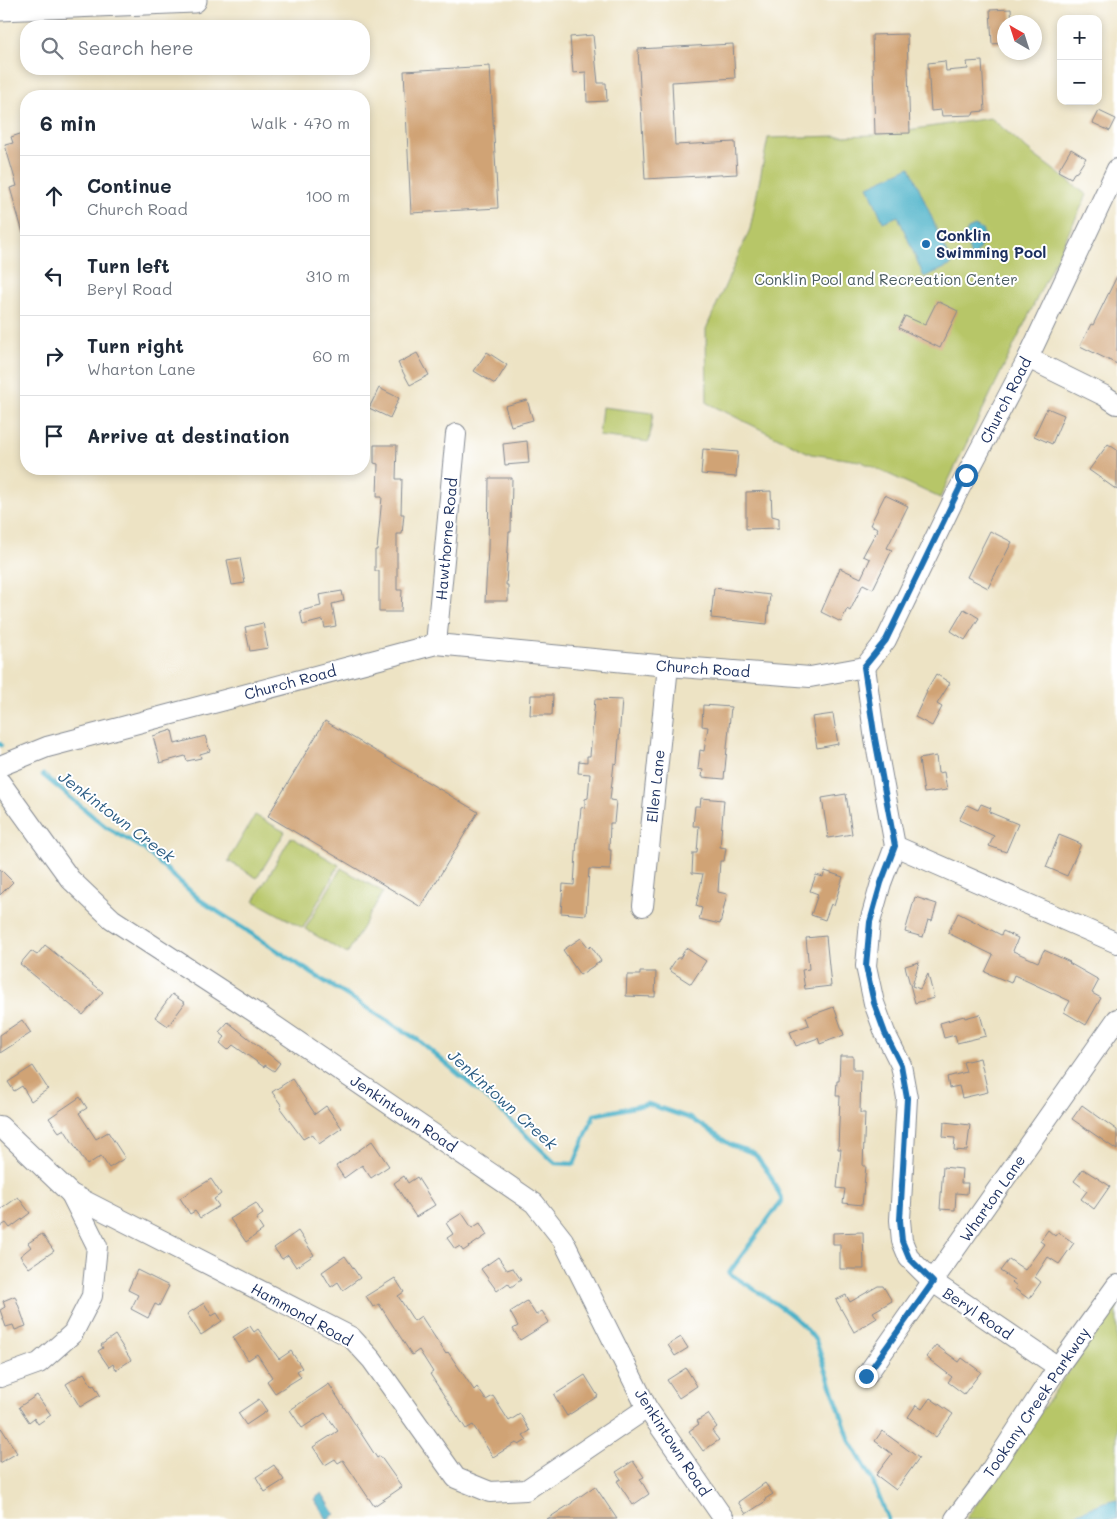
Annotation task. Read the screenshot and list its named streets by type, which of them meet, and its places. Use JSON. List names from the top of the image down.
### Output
{
  "streets": {
    "street": [
      "Church Road",
      "Hawthorne Road",
      "Ellen Lane",
      "Jenkintown Road",
      "Wharton Lane",
      "Beryl Road",
      "Hammond Road",
      "Tookany Creek Parkway"
    ]
  },
  "crossings": [
    ["Church Road", "Hawthorne Road"],
    ["Church Road", "Ellen Lane"],
    ["Jenkintown Road", "Hammond Road"],
    ["Wharton Lane", "Beryl Road"],
    ["Beryl Road", "Tookany Creek Parkway"]
  ],
  "water": ["Jenkintown Creek"],
  "parks": ["Conklin Pool and Recreation Center"],
  "places": ["Conklin Swimming Pool"],
  "north": "top left",
  "page": {
    "map_buttons": ["+", "−"],
    "search": "Search here",
    "heading": ["6 min", "Walk · 470 m"],
    "list": [
      ["Continue", "Church Road", "100 m"],
      ["Turn left", "Beryl Road", "310 m"],
      ["Turn right", "Wharton Lane", "60 m"],
      "Arrive at destination"
    ]
  }
}
